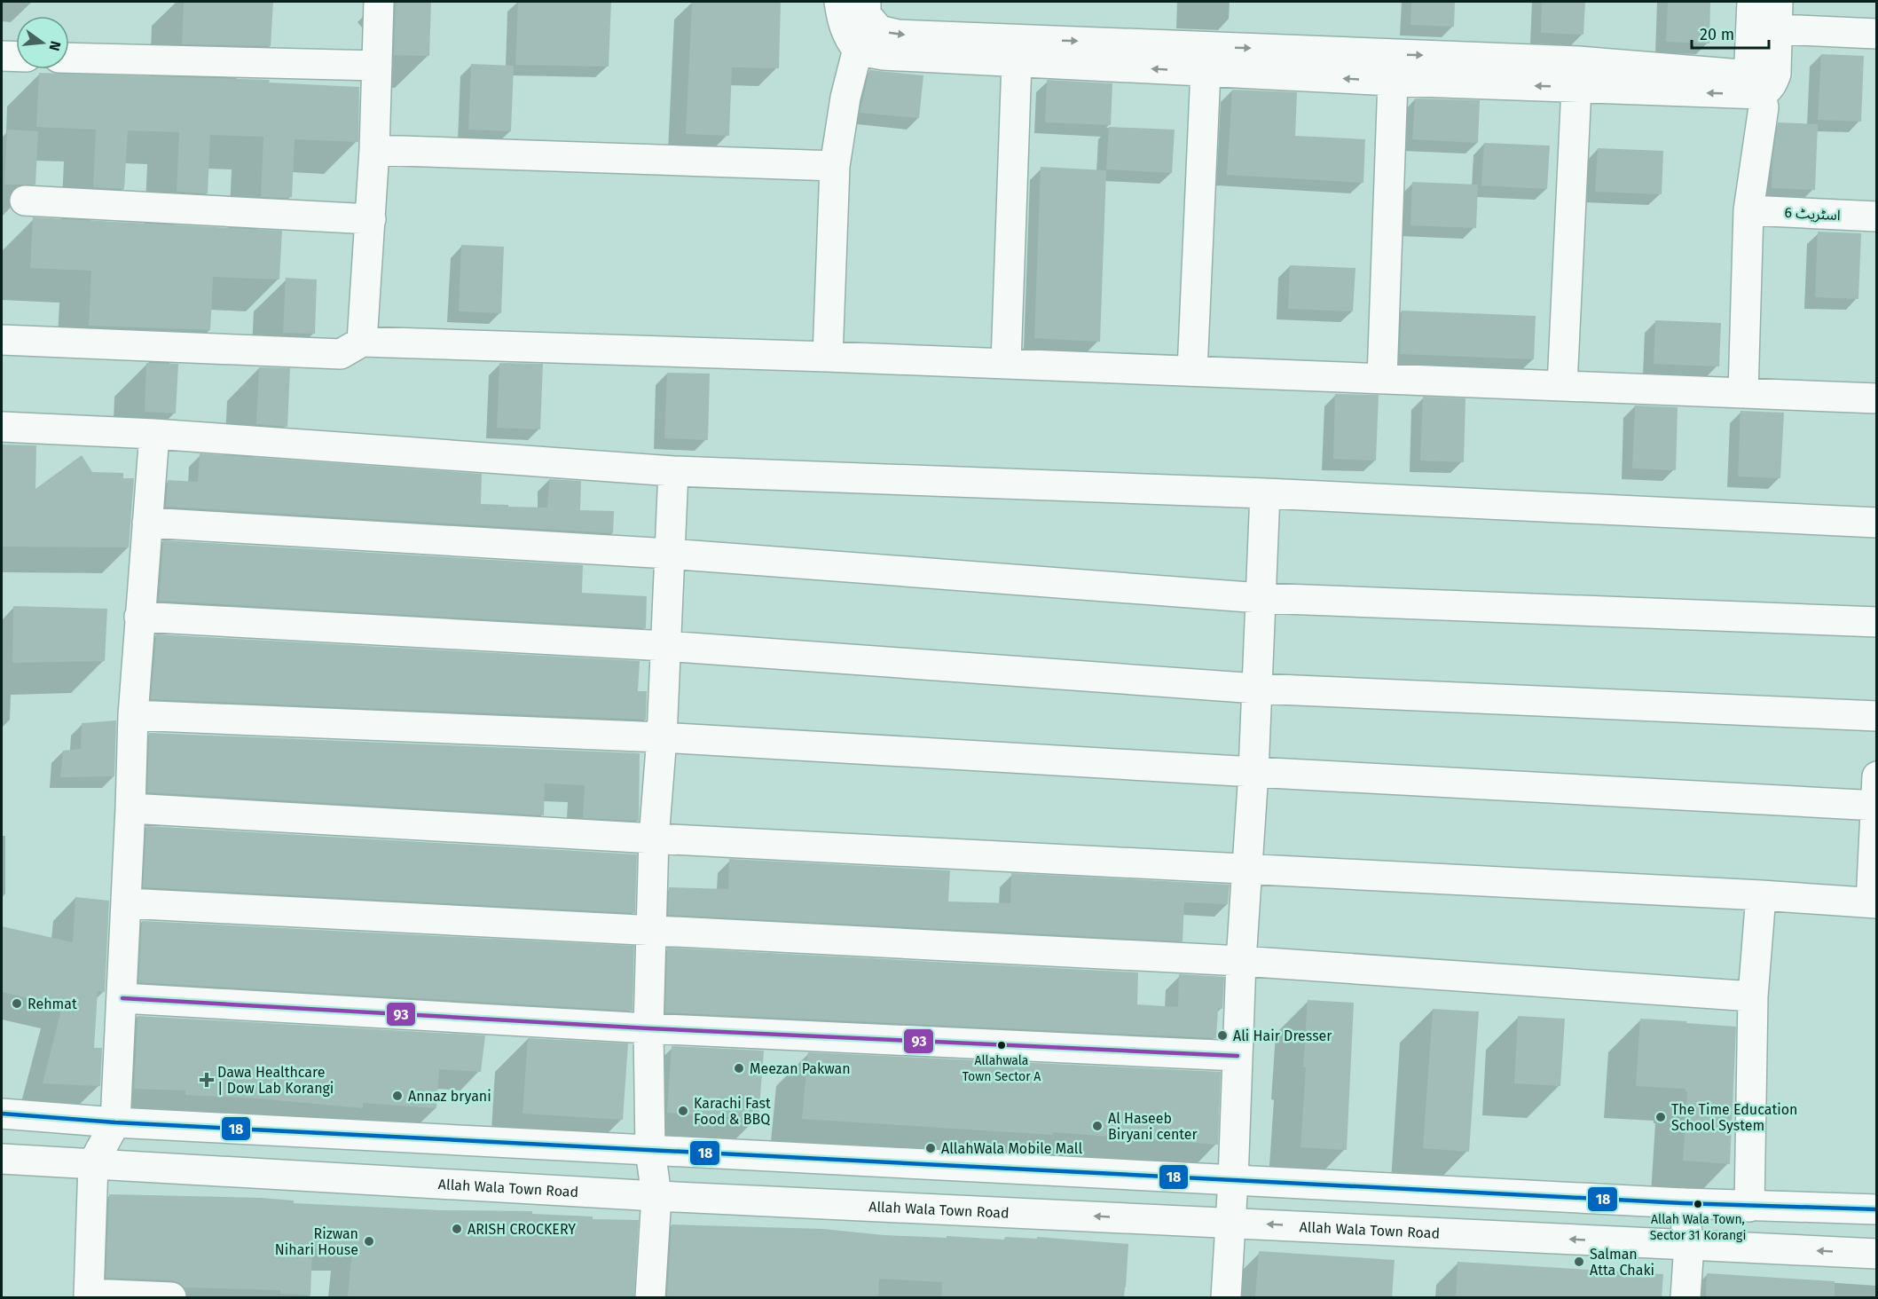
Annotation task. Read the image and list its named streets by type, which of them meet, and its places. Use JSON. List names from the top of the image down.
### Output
{
  "streets": {
    "street": ["اسٹریٹ 6", "Allah Wala Town Road"]
  },
  "places": {
    "other": [
      "Rehmat",
      "Ali Hair Dresser",
      "Allahwala Town Sector A",
      "Meezan Pakwan",
      "Annaz bryani",
      "Karachi Fast Food & BBQ",
      "The Time Education School System",
      "Al Haseeb Biryani center",
      "AllahWala Mobile Mall",
      "Allah Wala Town, Sector 31 Korangi",
      "ARISH CROCKERY",
      "Rizwan Nihari House",
      "Salman Atta Chaki"
    ],
    "health": ["Dawa Healthcare | Dow Lab Korangi"]
  },
  "lines": ["transit line 93", "transit line 18"],
  "scale_bar": "20 m",
  "north": "right"
}
